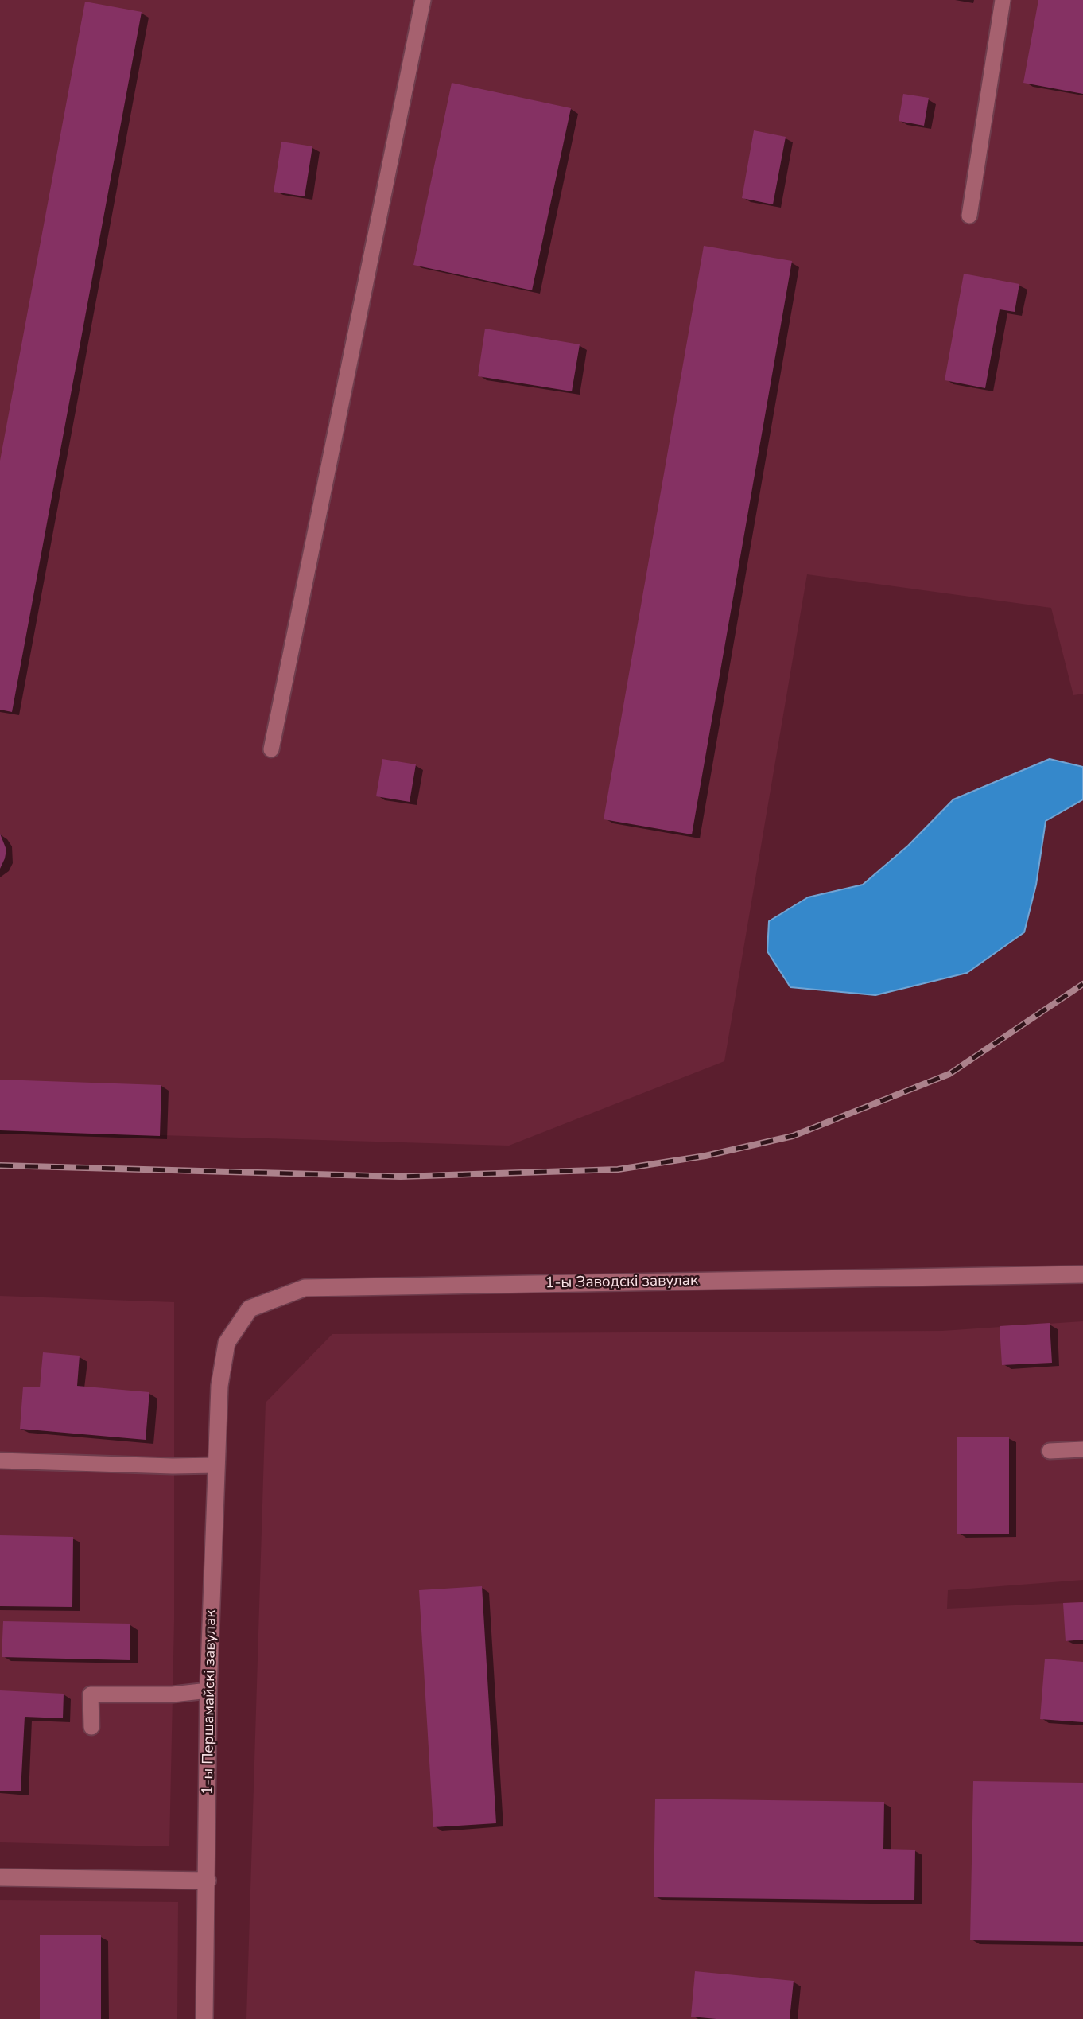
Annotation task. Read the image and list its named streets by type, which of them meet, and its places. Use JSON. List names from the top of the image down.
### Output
{
  "streets": {
    "street": ["1-ы Заводскі завулак", "1-ы Першамайскі завулак"]
  },
  "crossings": [
    ["1-ы Заводскі завулак", "1-ы Першамайскі завулак"]
  ]
}
